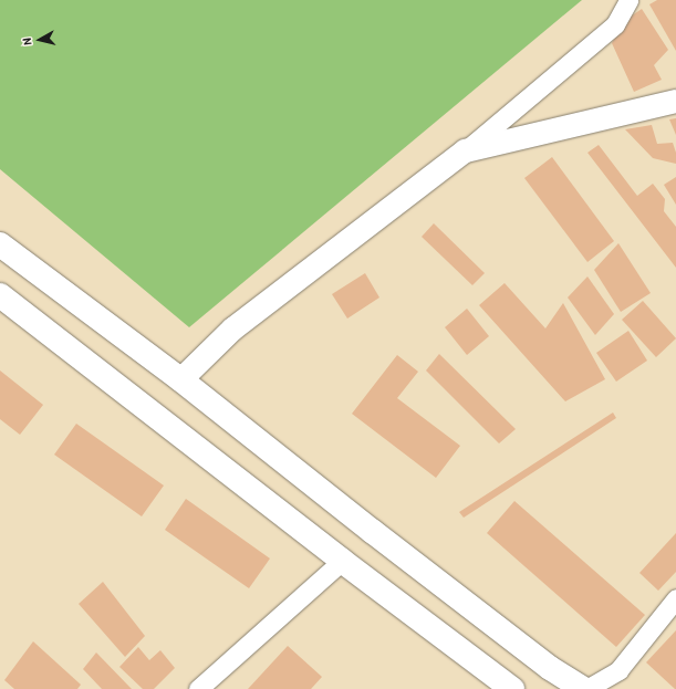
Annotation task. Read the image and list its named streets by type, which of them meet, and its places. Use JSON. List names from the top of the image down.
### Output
{
  "north": "left"
}
